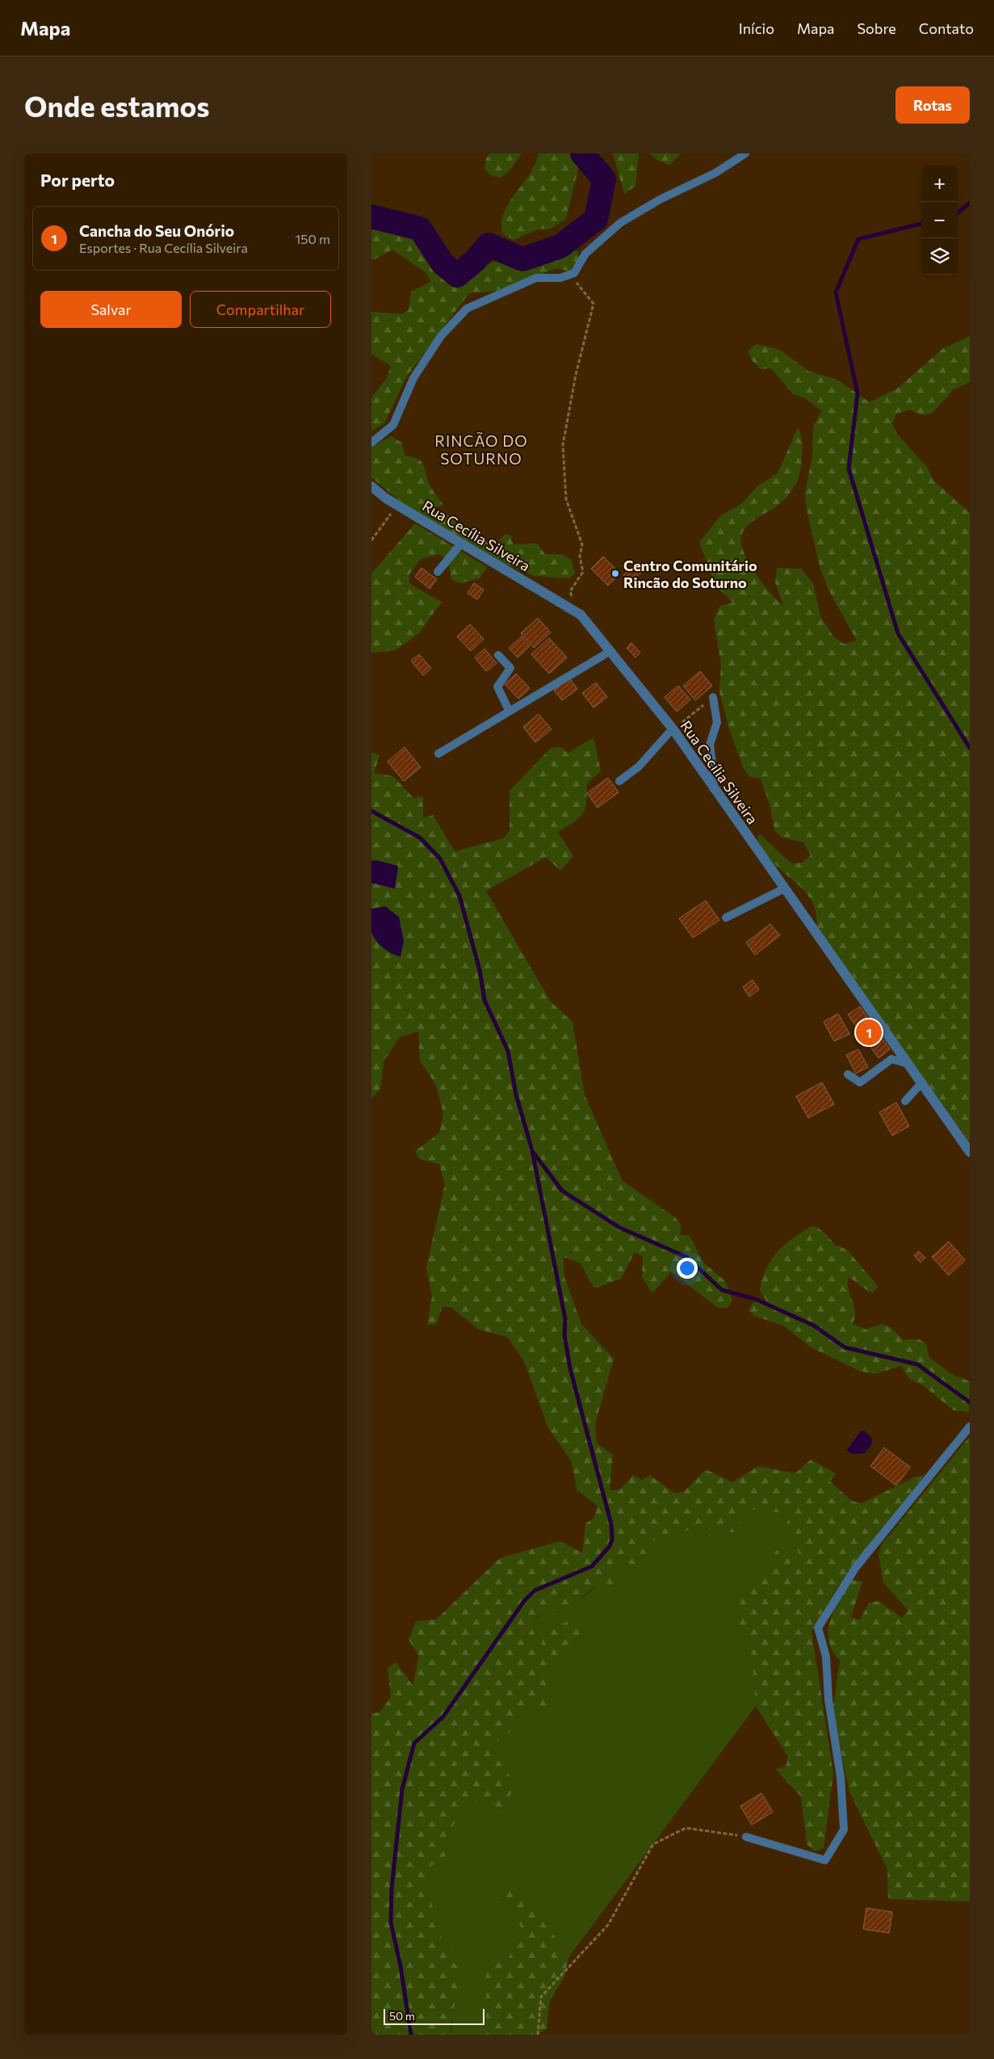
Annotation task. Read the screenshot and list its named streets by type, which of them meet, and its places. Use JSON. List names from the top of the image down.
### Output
{
  "streets": {
    "street": ["Rua Cecília Silveira"]
  },
  "districts": ["RINCÃO DO SOTURNO"],
  "places": ["Centro Comunitário Rincão do Soturno"],
  "scale_bar": "50 m",
  "page": {
    "header": "Mapa",
    "nav": [
      "Início",
      "Mapa",
      "Sobre",
      "Contato"
    ],
    "buttons": [
      "Rotas",
      ["Salvar", "Compartilhar"]
    ],
    "title": "Onde estamos",
    "heading": "Por perto",
    "map_buttons": ["+", "−"],
    "list": [
      {
        "mark": "1",
        "name": "Cancha do Seu Onório",
        "note": "Esportes · Rua Cecília Silveira",
        "value": "150 m"
      }
    ],
    "pins": "1",
    "scale": "50 m"
  }
}
